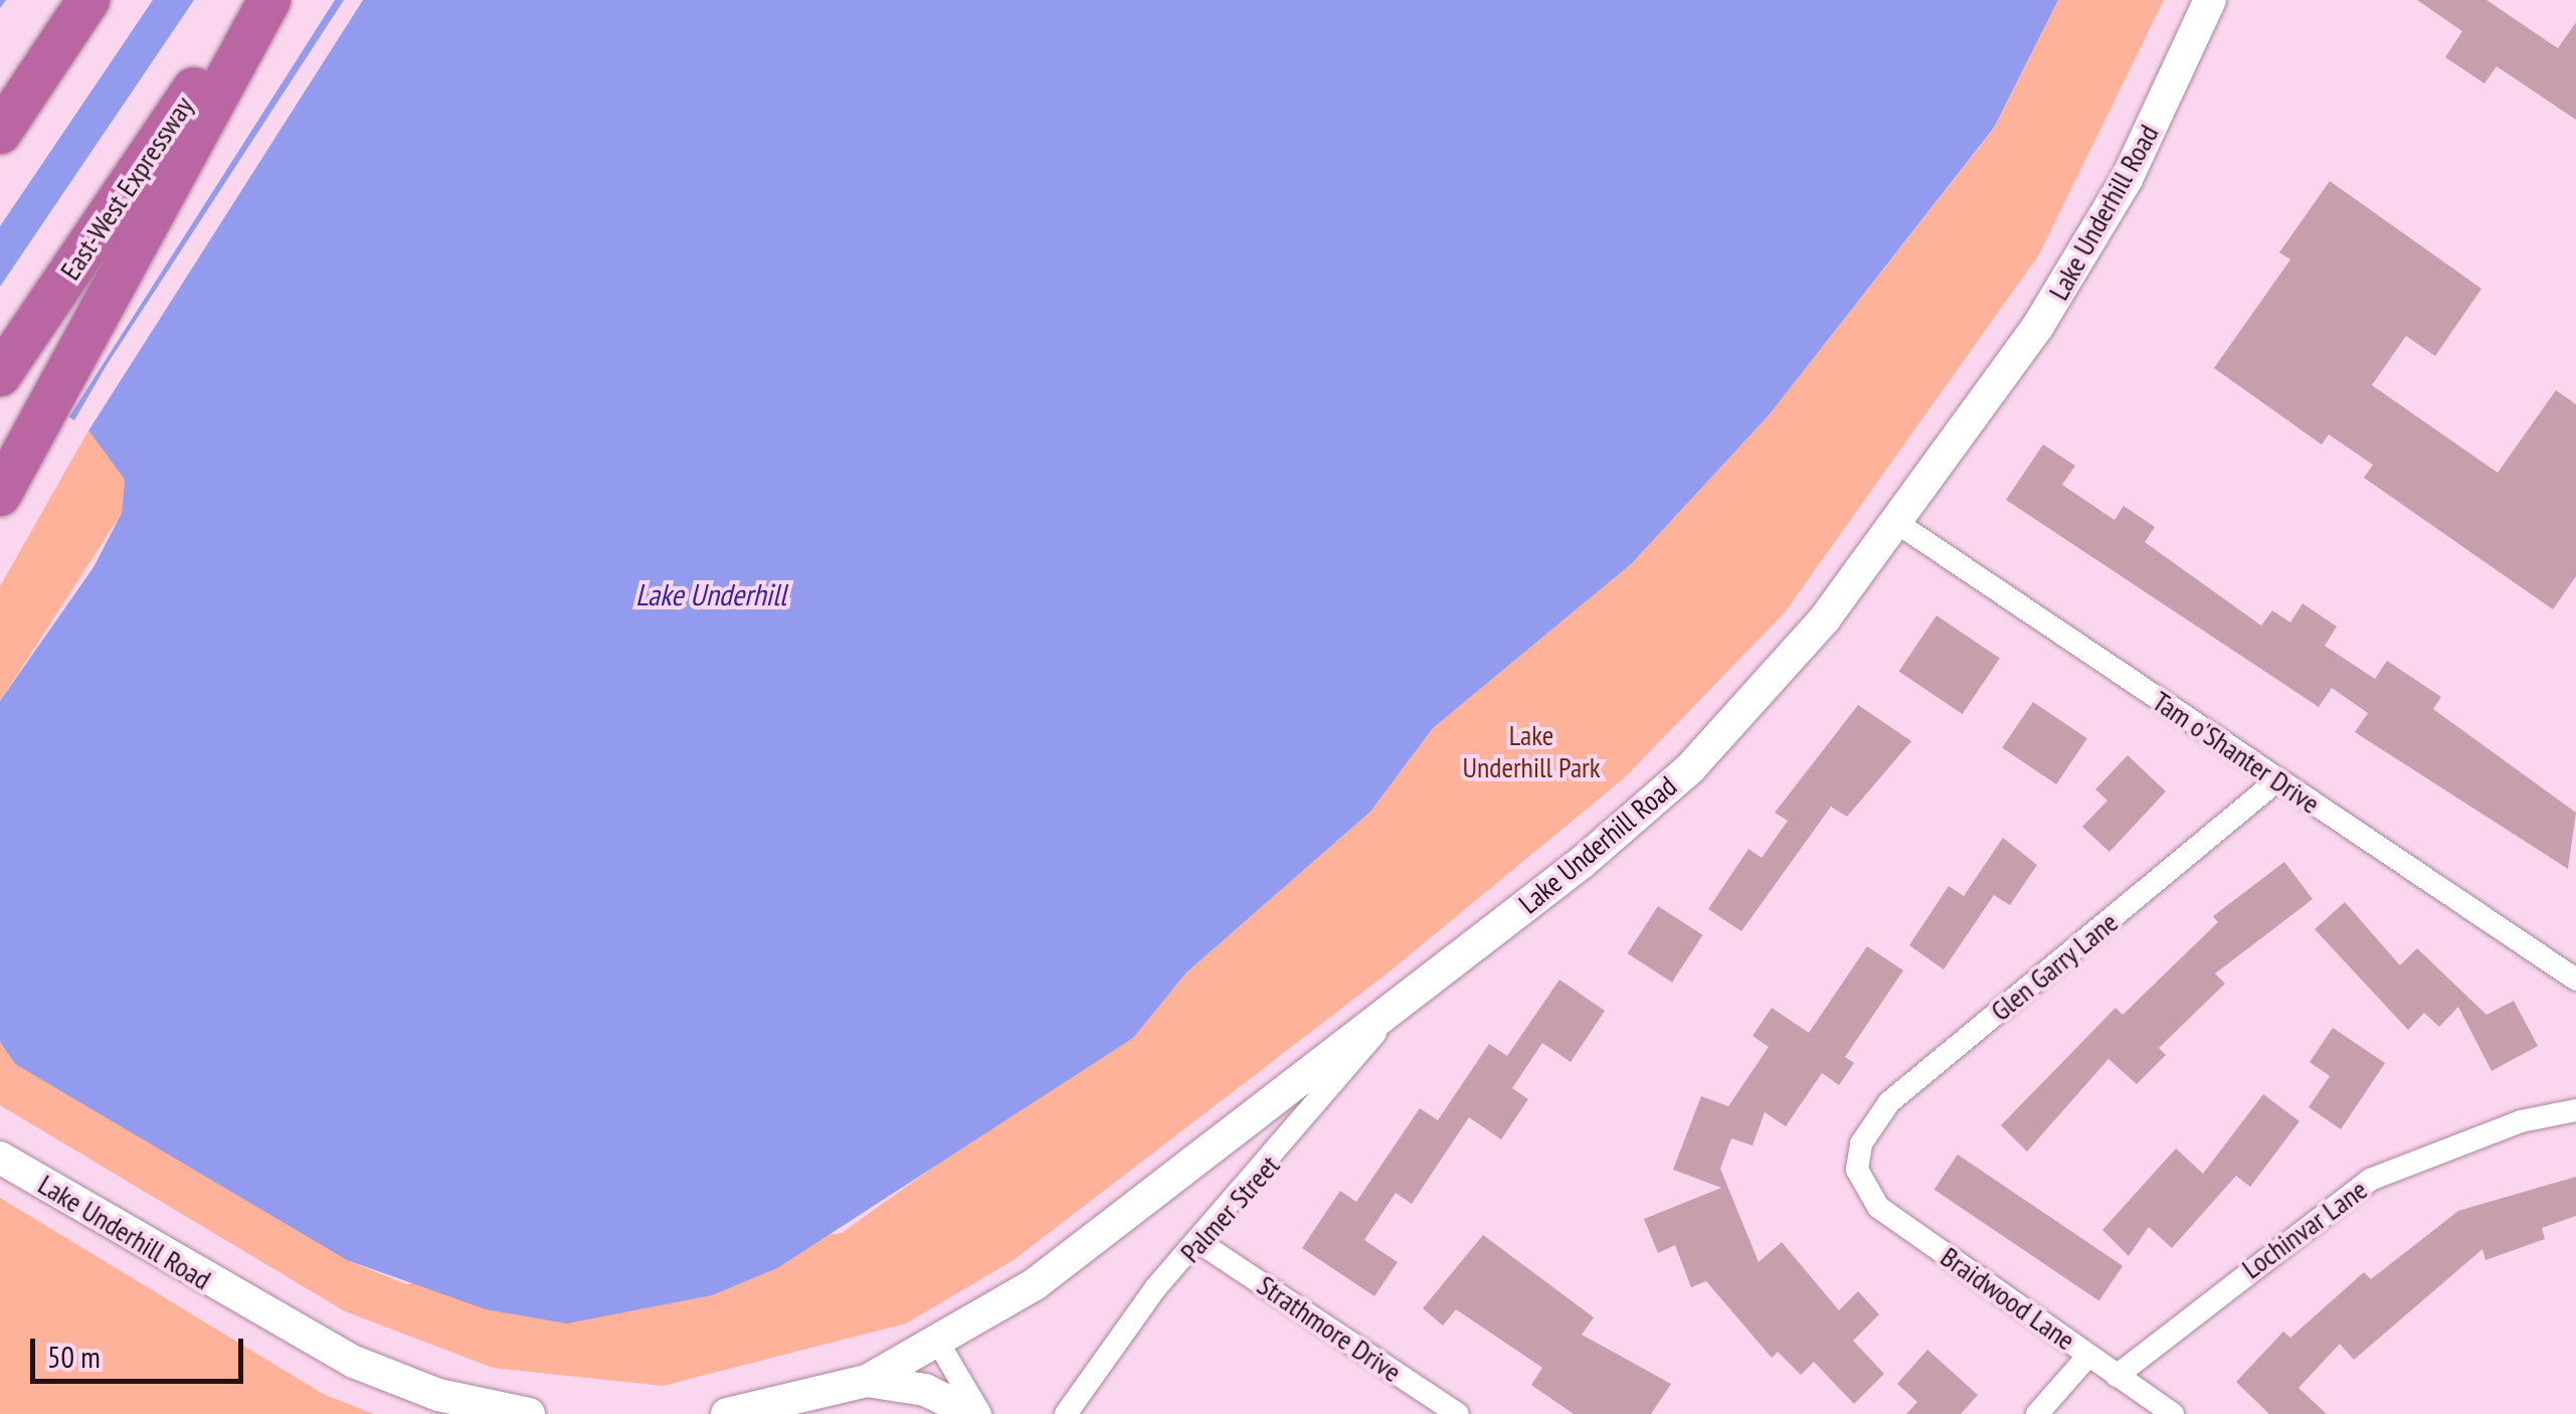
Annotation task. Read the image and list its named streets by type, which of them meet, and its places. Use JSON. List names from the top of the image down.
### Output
{
  "streets": {
    "highway": ["East-West Expressway"],
    "main road": ["Lake Underhill Road"],
    "street": [
      "Tam o'Shanter Drive",
      "Glen Garry Lane",
      "Palmer Street",
      "Lochinvar Lane",
      "Braidwood Lane",
      "Strathmore Drive"
    ]
  },
  "crossings": [
    ["Lake Underhill Road", "Tam o'Shanter Drive"],
    ["Lake Underhill Road", "Palmer Street"],
    ["Tam o'Shanter Drive", "Glen Garry Lane"],
    ["Glen Garry Lane", "Braidwood Lane"],
    ["Palmer Street", "Strathmore Drive"],
    ["Lochinvar Lane", "Braidwood Lane"]
  ],
  "water": ["Lake Underhill"],
  "parks": ["Lake Underhill Park"],
  "scale_bar": "50 m"
}
